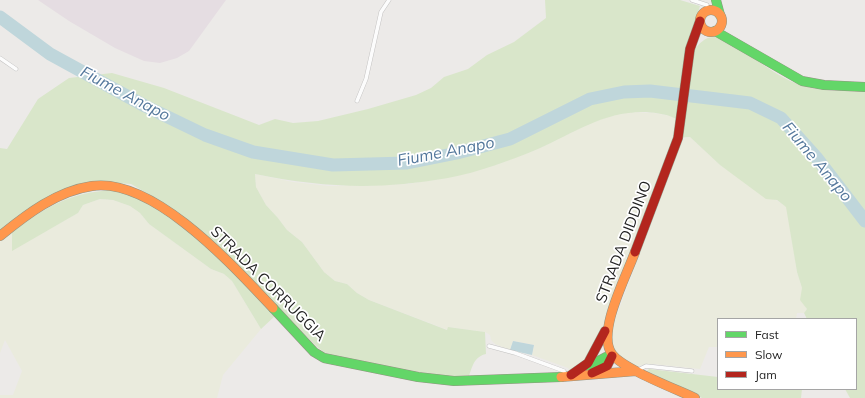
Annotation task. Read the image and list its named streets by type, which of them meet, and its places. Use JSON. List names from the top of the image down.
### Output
{
  "streets": {
    "street": ["STRADA DIDDINO", "STRADA CORRUGGIA"]
  },
  "water": ["Fiume Anapo"],
  "legend": ["Fast", "Slow", "Jam"]
}
